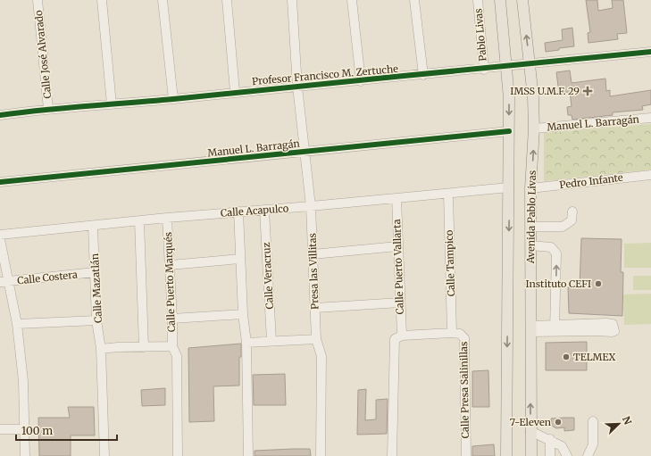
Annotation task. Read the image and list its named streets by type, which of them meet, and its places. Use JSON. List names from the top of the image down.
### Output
{
  "streets": {
    "main road": ["Avenida Pablo Livas"],
    "street": [
      "Pablo Livas",
      "Calle José Alvarado",
      "Profesor Francisco M. Zertuche",
      "Manuel L. Barragán",
      "Pedro Infante",
      "Calle Acapulco",
      "Calle Tampico",
      "Calle Puerto Vallarta",
      "Presa las Villitas",
      "Calle Veracruz",
      "Calle Costera",
      "Calle Puerto Marqués",
      "Calle Mazatlán",
      "Calle Presa Salinillas"
    ]
  },
  "crossings": [
    ["Pablo Livas", "Profesor Francisco M. Zertuche"],
    ["Calle José Alvarado", "Profesor Francisco M. Zertuche"],
    ["Profesor Francisco M. Zertuche", "Avenida Pablo Livas"],
    ["Profesor Francisco M. Zertuche", "Presa las Villitas"],
    ["Manuel L. Barragán", "Avenida Pablo Livas"],
    ["Manuel L. Barragán", "Presa las Villitas"],
    ["Pedro Infante", "Avenida Pablo Livas"],
    ["Calle Acapulco", "Calle Tampico"],
    ["Calle Acapulco", "Calle Puerto Vallarta"],
    ["Calle Acapulco", "Presa las Villitas"],
    ["Calle Acapulco", "Calle Veracruz"],
    ["Calle Acapulco", "Calle Puerto Marqués"],
    ["Calle Acapulco", "Calle Mazatlán"],
    ["Calle Tampico", "Calle Presa Salinillas"],
    ["Calle Costera", "Calle Mazatlán"]
  ],
  "places": {
    "health": ["IMSS U.M.F. 29"],
    "other": ["Instituto CEFI", "TELMEX", "7-Eleven"]
  },
  "scale_bar": "100 m",
  "north": "top right"
}
